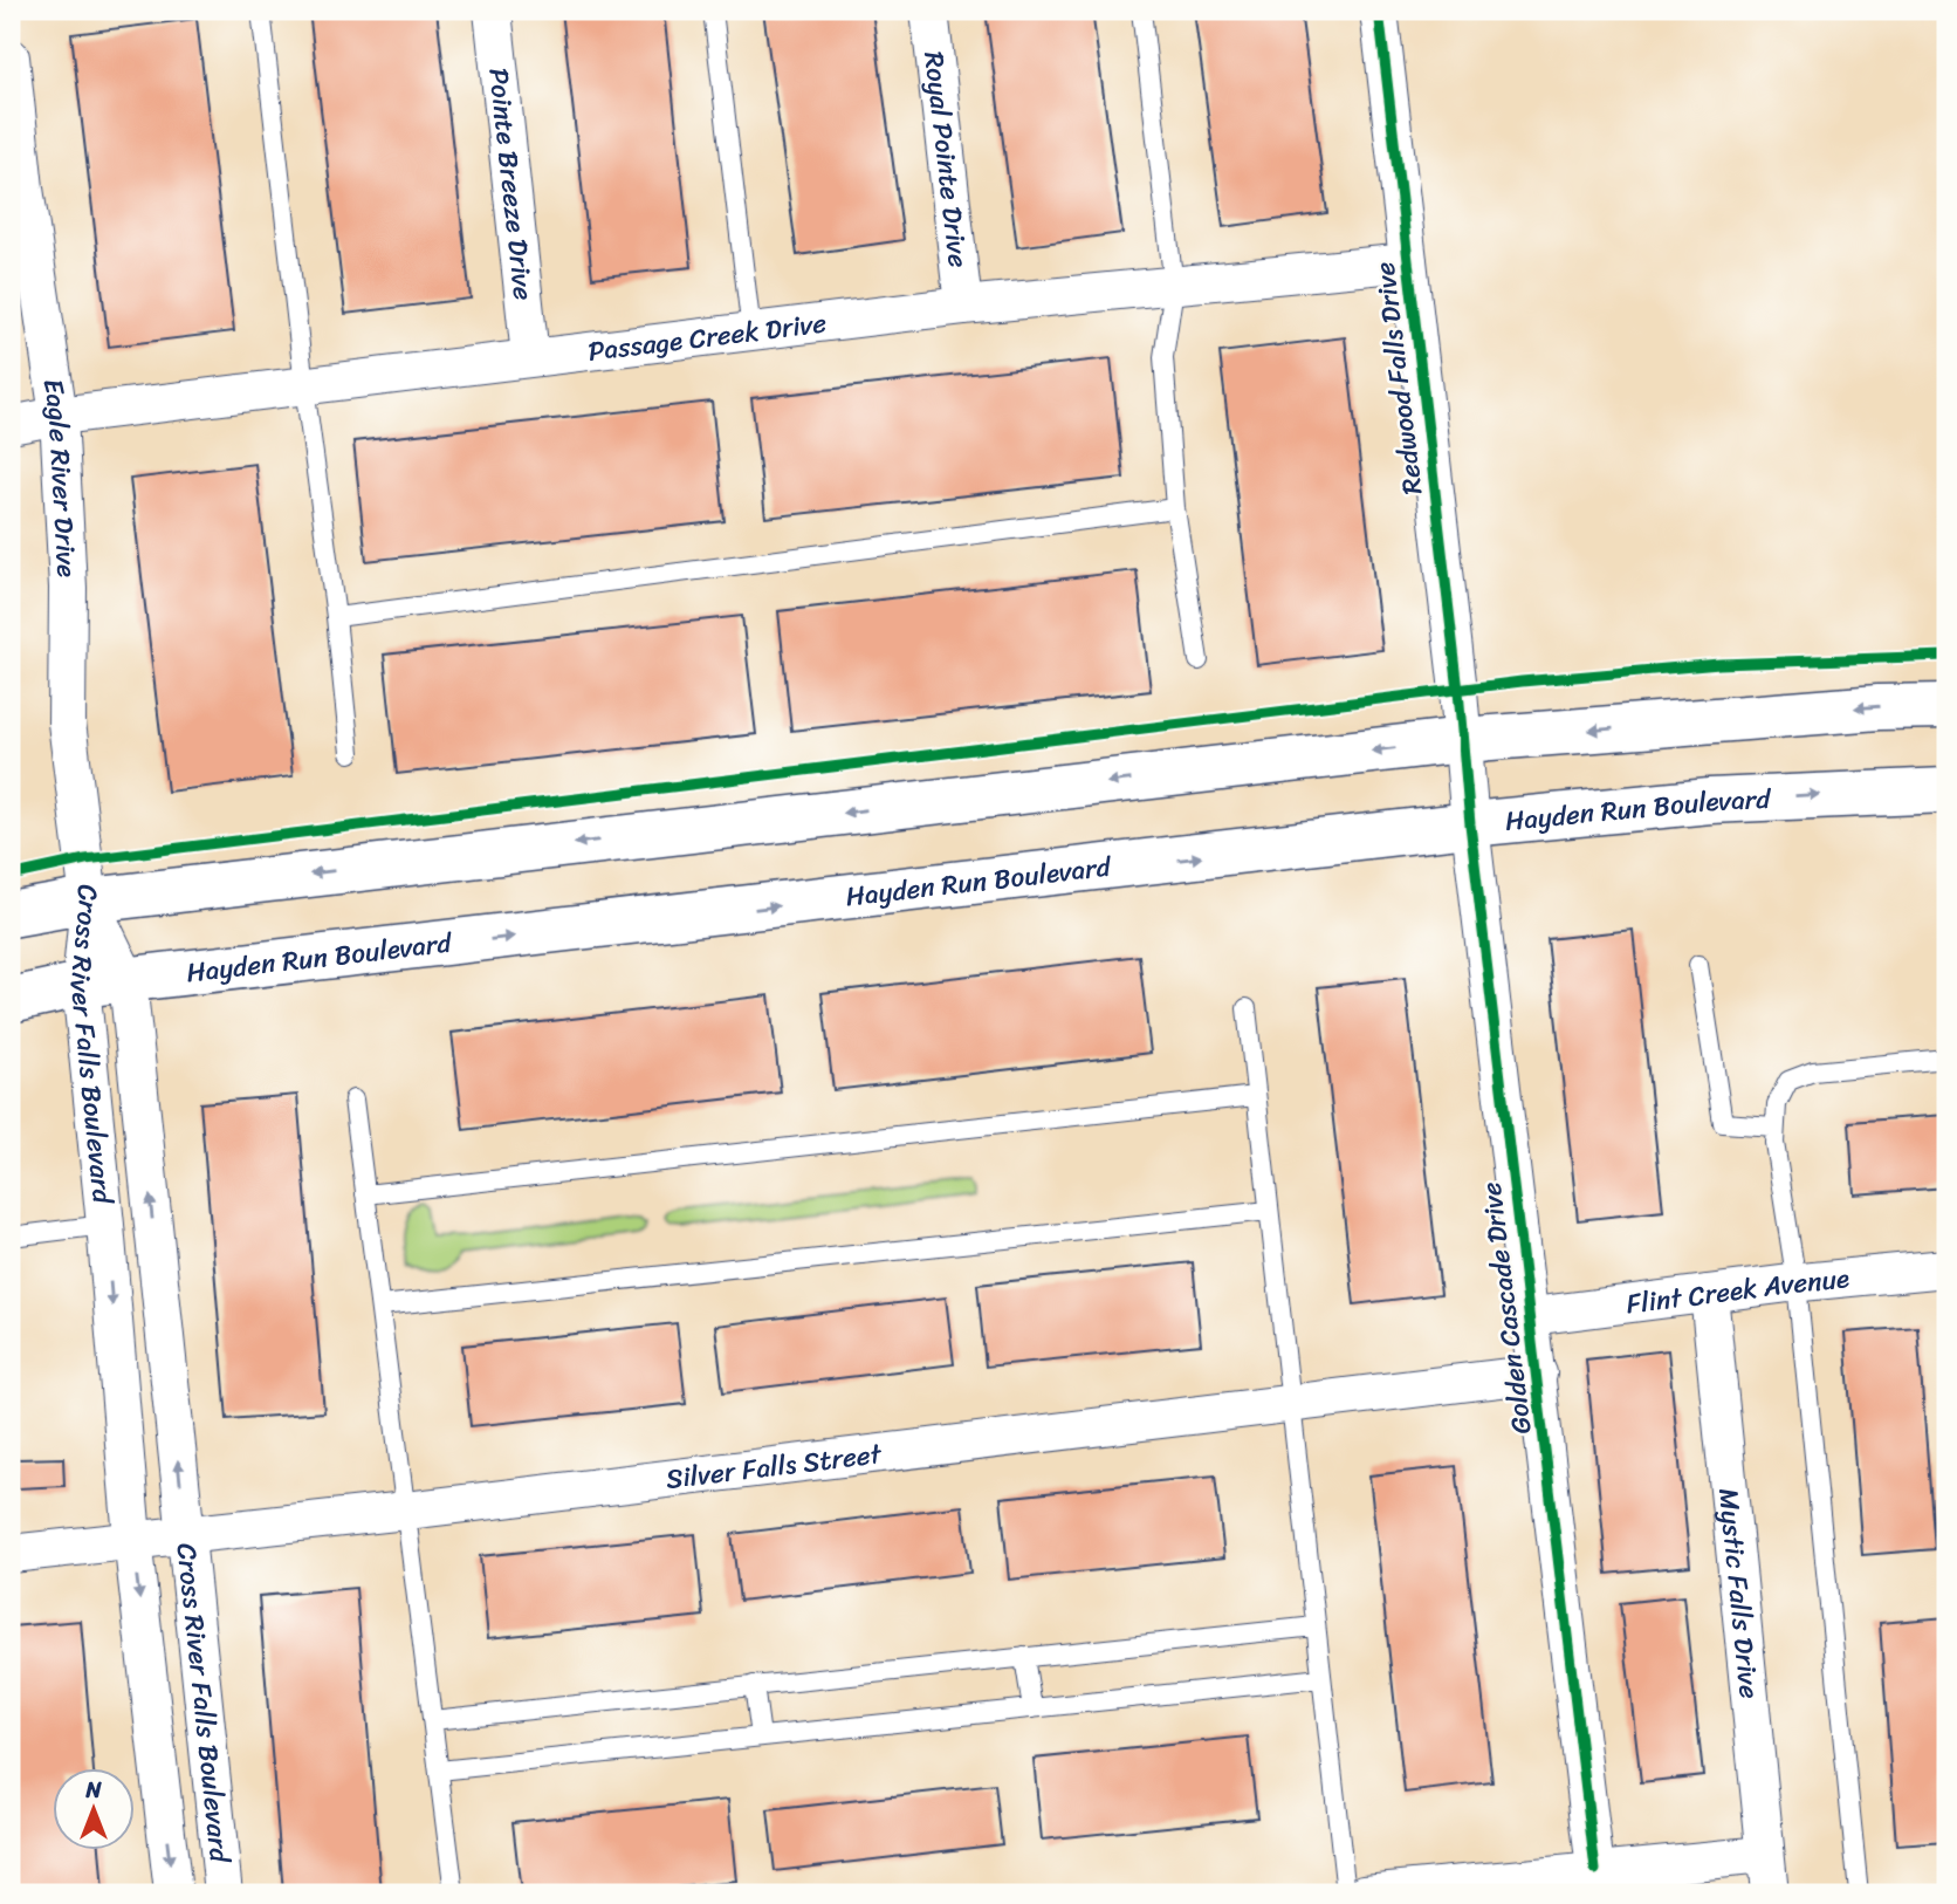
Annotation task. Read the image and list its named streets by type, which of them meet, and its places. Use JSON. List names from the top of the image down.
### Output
{
  "streets": {
    "main road": ["Hayden Run Boulevard"],
    "street": [
      "Royal Pointe Drive",
      "Pointe Breeze Drive",
      "Passage Creek Drive",
      "Redwood Falls Drive",
      "Eagle River Drive",
      "Cross River Falls Boulevard",
      "Flint Creek Avenue",
      "Golden Cascade Drive",
      "Silver Falls Street",
      "Mystic Falls Drive"
    ]
  },
  "crossings": [
    ["Royal Pointe Drive", "Passage Creek Drive"],
    ["Pointe Breeze Drive", "Passage Creek Drive"],
    ["Passage Creek Drive", "Redwood Falls Drive"],
    ["Passage Creek Drive", "Eagle River Drive"],
    ["Redwood Falls Drive", "Golden Cascade Drive"],
    ["Eagle River Drive", "Cross River Falls Boulevard"],
    ["Hayden Run Boulevard", "Cross River Falls Boulevard"],
    ["Hayden Run Boulevard", "Golden Cascade Drive"],
    ["Cross River Falls Boulevard", "Silver Falls Street"],
    ["Flint Creek Avenue", "Golden Cascade Drive"],
    ["Flint Creek Avenue", "Mystic Falls Drive"],
    ["Golden Cascade Drive", "Silver Falls Street"]
  ],
  "north": "top"
}
